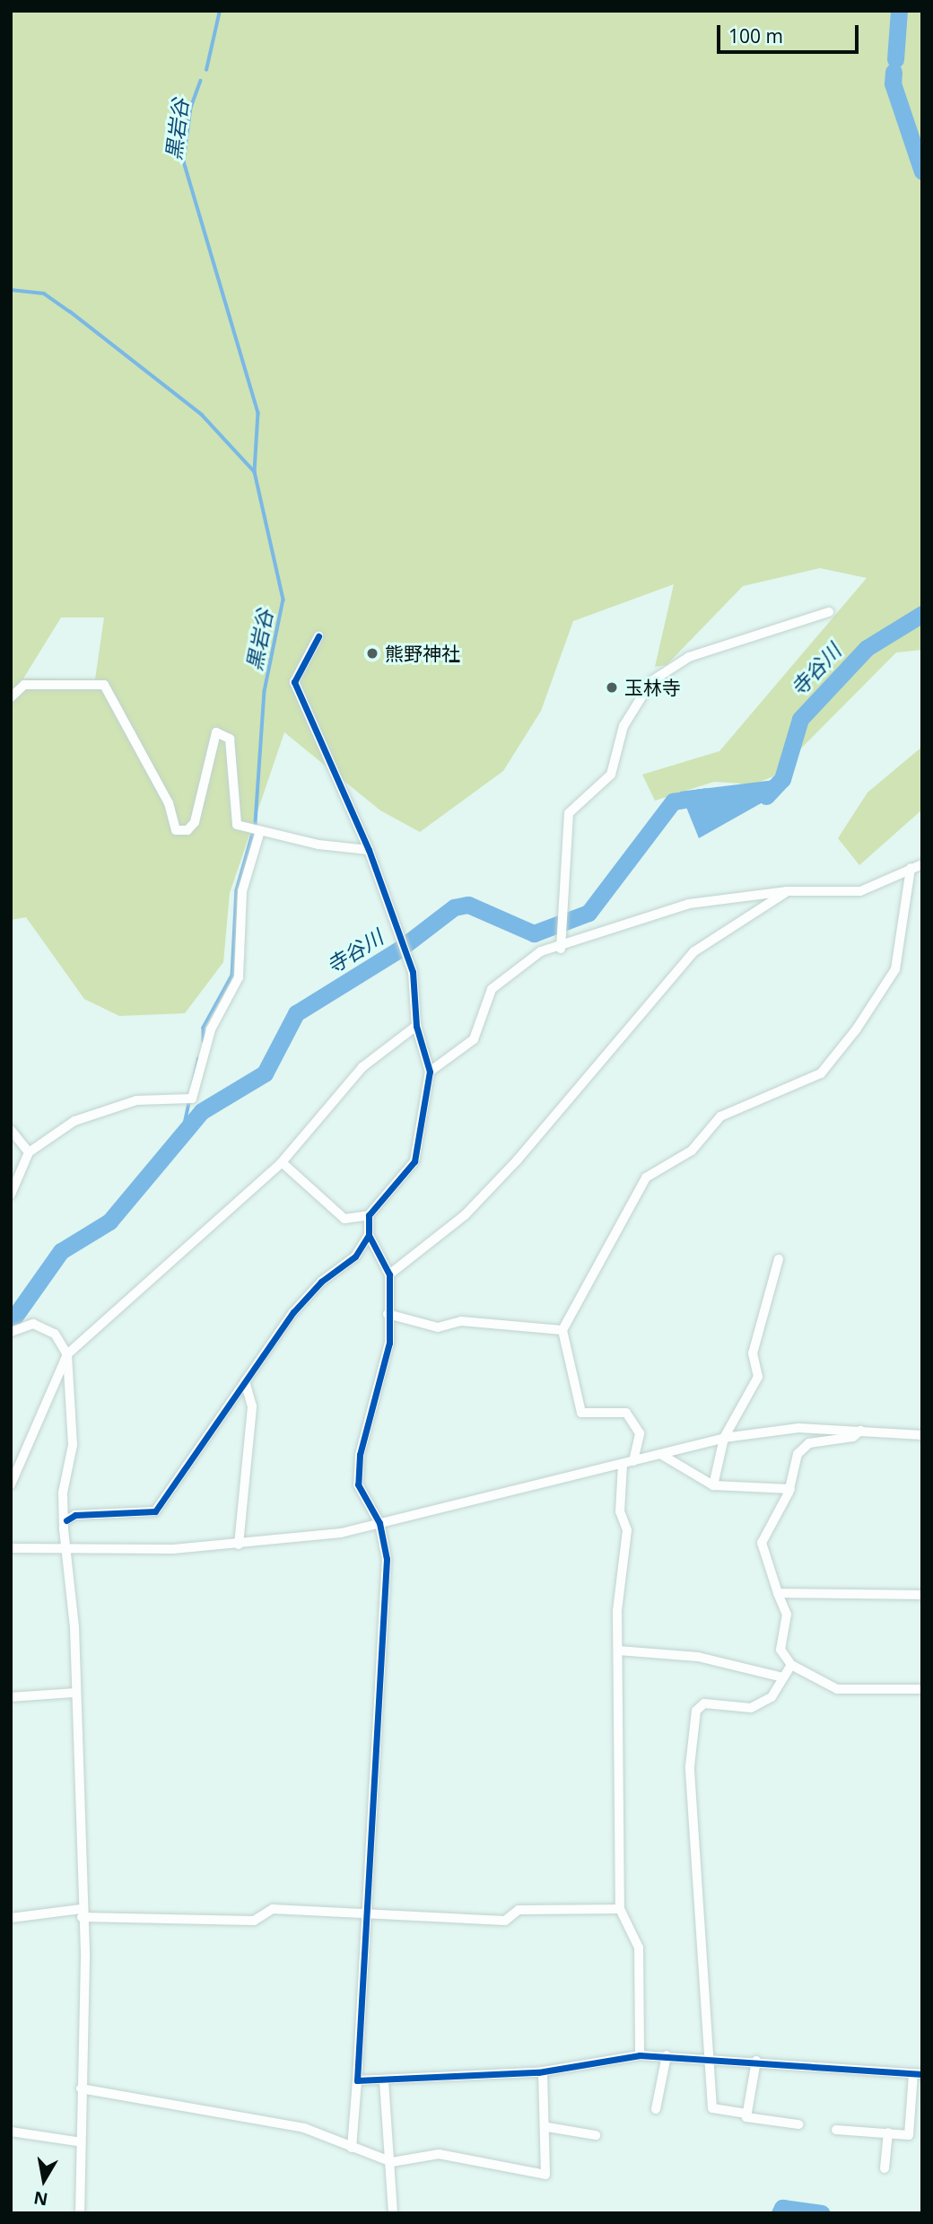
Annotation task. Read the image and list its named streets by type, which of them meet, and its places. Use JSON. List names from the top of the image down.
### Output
{
  "water": ["黒岩谷", "寺谷川"],
  "places": ["熊野神社", "玉林寺"],
  "scale_bar": "100 m",
  "north": "bottom"
}
